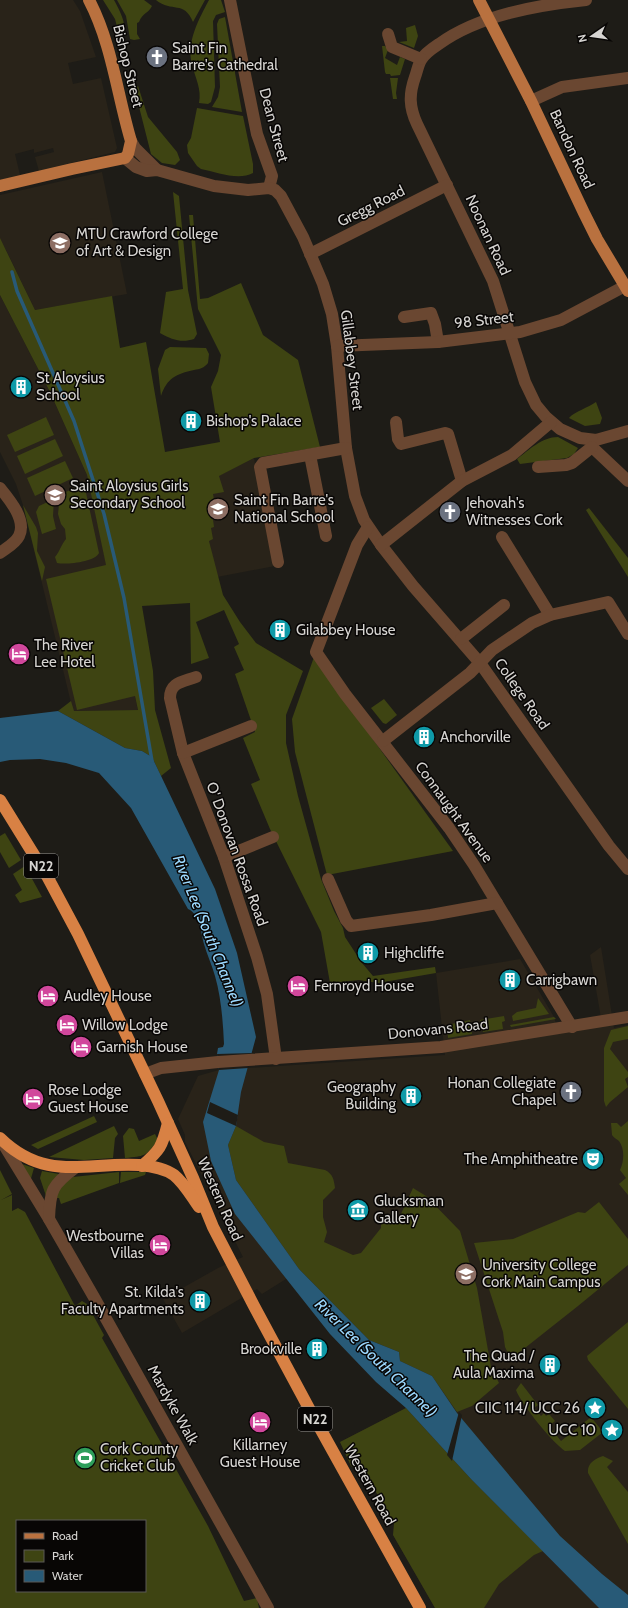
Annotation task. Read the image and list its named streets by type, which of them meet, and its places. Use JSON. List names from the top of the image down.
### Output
{
  "streets": {
    "highway": ["N22", "Western Road", "Mardyke Walk"],
    "main road": ["Bishop Street", "Bandon Road"],
    "street": [
      "Dean Street",
      "Gregg Road",
      "Noonan Road",
      "98 Street",
      "Gillabbey Street",
      "College Road",
      "Connaught Avenue",
      "O' Donovan Rossa Road",
      "Donovans Road"
    ]
  },
  "crossings": [
    ["Bishop Street", "Dean Street"],
    ["Bishop Street", "Gillabbey Street"],
    ["Dean Street", "Gillabbey Street"],
    ["Bandon Road", "98 Street"],
    ["Gregg Road", "Noonan Road"],
    ["Gregg Road", "Gillabbey Street"],
    ["Noonan Road", "98 Street"],
    ["98 Street", "Gillabbey Street"],
    ["Gillabbey Street", "College Road"],
    ["Gillabbey Street", "Connaught Avenue"],
    ["Connaught Avenue", "Donovans Road"],
    ["O' Donovan Rossa Road", "Donovans Road"],
    ["N22", "Western Road"],
    ["N22", "Mardyke Walk"],
    ["Donovans Road", "Western Road"]
  ],
  "water": ["River Lee (South Channel)"],
  "places": {
    "church": ["Saint Fin Barre's Cathedral", "Jehovah's Witnesses Cork", "Honan Collegiate Chapel"],
    "school or university": [
      "MTU Crawford College of Art & Design",
      "Saint Aloysius Girls Secondary School",
      "Saint Fin Barre's National School",
      "University College Cork Main Campus"
    ],
    "building": [
      "St Aloysius School",
      "Bishop's Palace",
      "Gilabbey House",
      "Anchorville",
      "Highcliffe",
      "Carrigbawn",
      "Geography Building",
      "St. Kilda's Faculty Apartments",
      "Brookville",
      "The Quad / Aula Maxima"
    ],
    "hotel": [
      "The River Lee Hotel",
      "Fernroyd House",
      "Audley House",
      "Willow Lodge",
      "Garnish House",
      "Rose Lodge Guest House",
      "Westbourne Villas",
      "Killarney Guest House"
    ],
    "theatre": ["The Amphitheatre"],
    "museum": ["Glucksman Gallery"],
    "place": ["CIIC 114/ UCC 26", "UCC 10"],
    "sports": ["Cork County Cricket Club"]
  },
  "legend": ["Road", "Park", "Water"],
  "north": "left"
}
